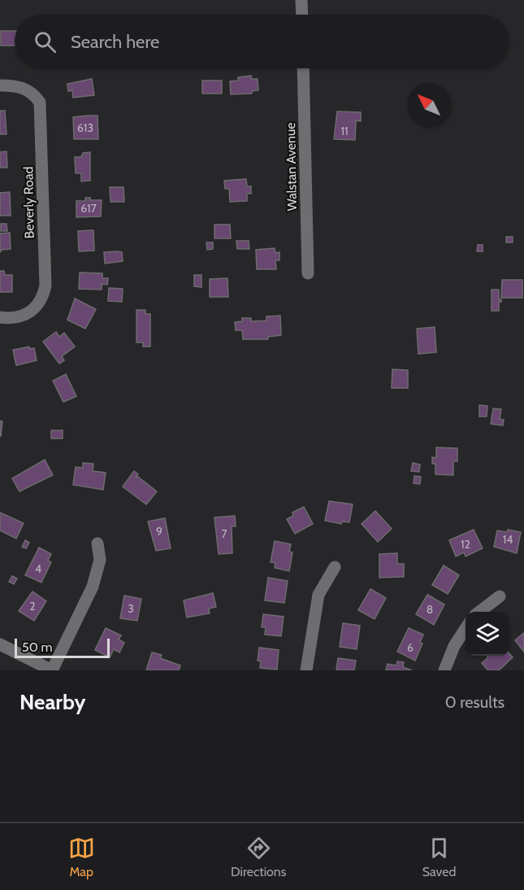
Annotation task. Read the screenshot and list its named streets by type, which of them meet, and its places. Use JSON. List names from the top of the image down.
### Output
{
  "streets": {
    "street": ["Walstan Avenue", "Beverly Road"]
  },
  "house_numbers": [
    "613",
    "11",
    "617",
    "9",
    "7",
    "14",
    "12",
    "4",
    "2",
    "3",
    "8",
    "6"
  ],
  "scale_bar": "50 m",
  "north": "top left",
  "page": {
    "search": "Search here",
    "scale": "50 m",
    "heading": ["Nearby", "0 results"],
    "nav": ["Map", "Directions", "Saved"]
  }
}
